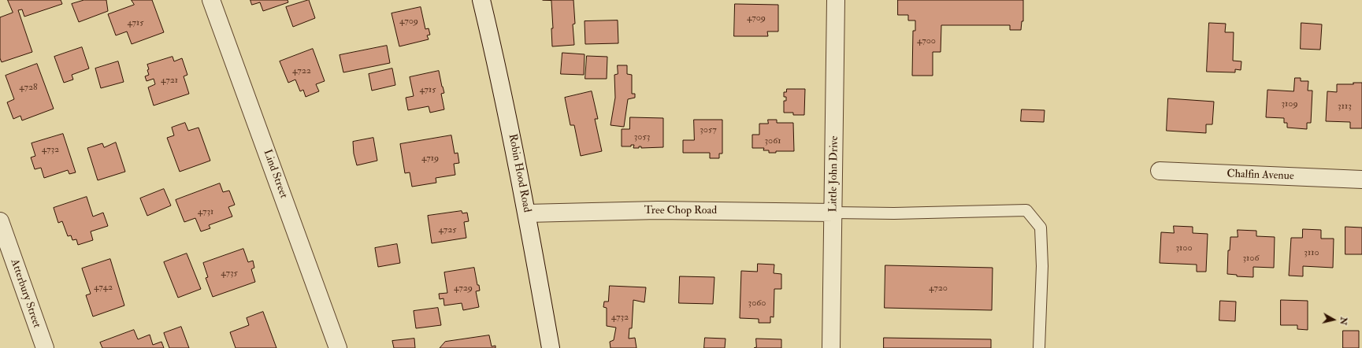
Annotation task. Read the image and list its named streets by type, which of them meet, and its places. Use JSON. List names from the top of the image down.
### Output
{
  "streets": {
    "street": [
      "Robin Hood Road",
      "Lind Street",
      "Little John Drive",
      "Chalfin Avenue",
      "Tree Chop Road",
      "Atterbury Street"
    ]
  },
  "crossings": [
    ["Robin Hood Road", "Tree Chop Road"],
    ["Little John Drive", "Tree Chop Road"]
  ],
  "house_numbers": [
    "4709",
    "4709",
    "4715",
    "4700",
    "4722",
    "4721",
    "4728",
    "4715",
    "3109",
    "3113",
    "3057",
    "3053",
    "3061",
    "4732",
    "4719",
    "4731",
    "4725",
    "3100",
    "3110",
    "3106",
    "4735",
    "4742",
    "4729",
    "4720",
    "3060",
    "4732"
  ],
  "north": "right"
}
